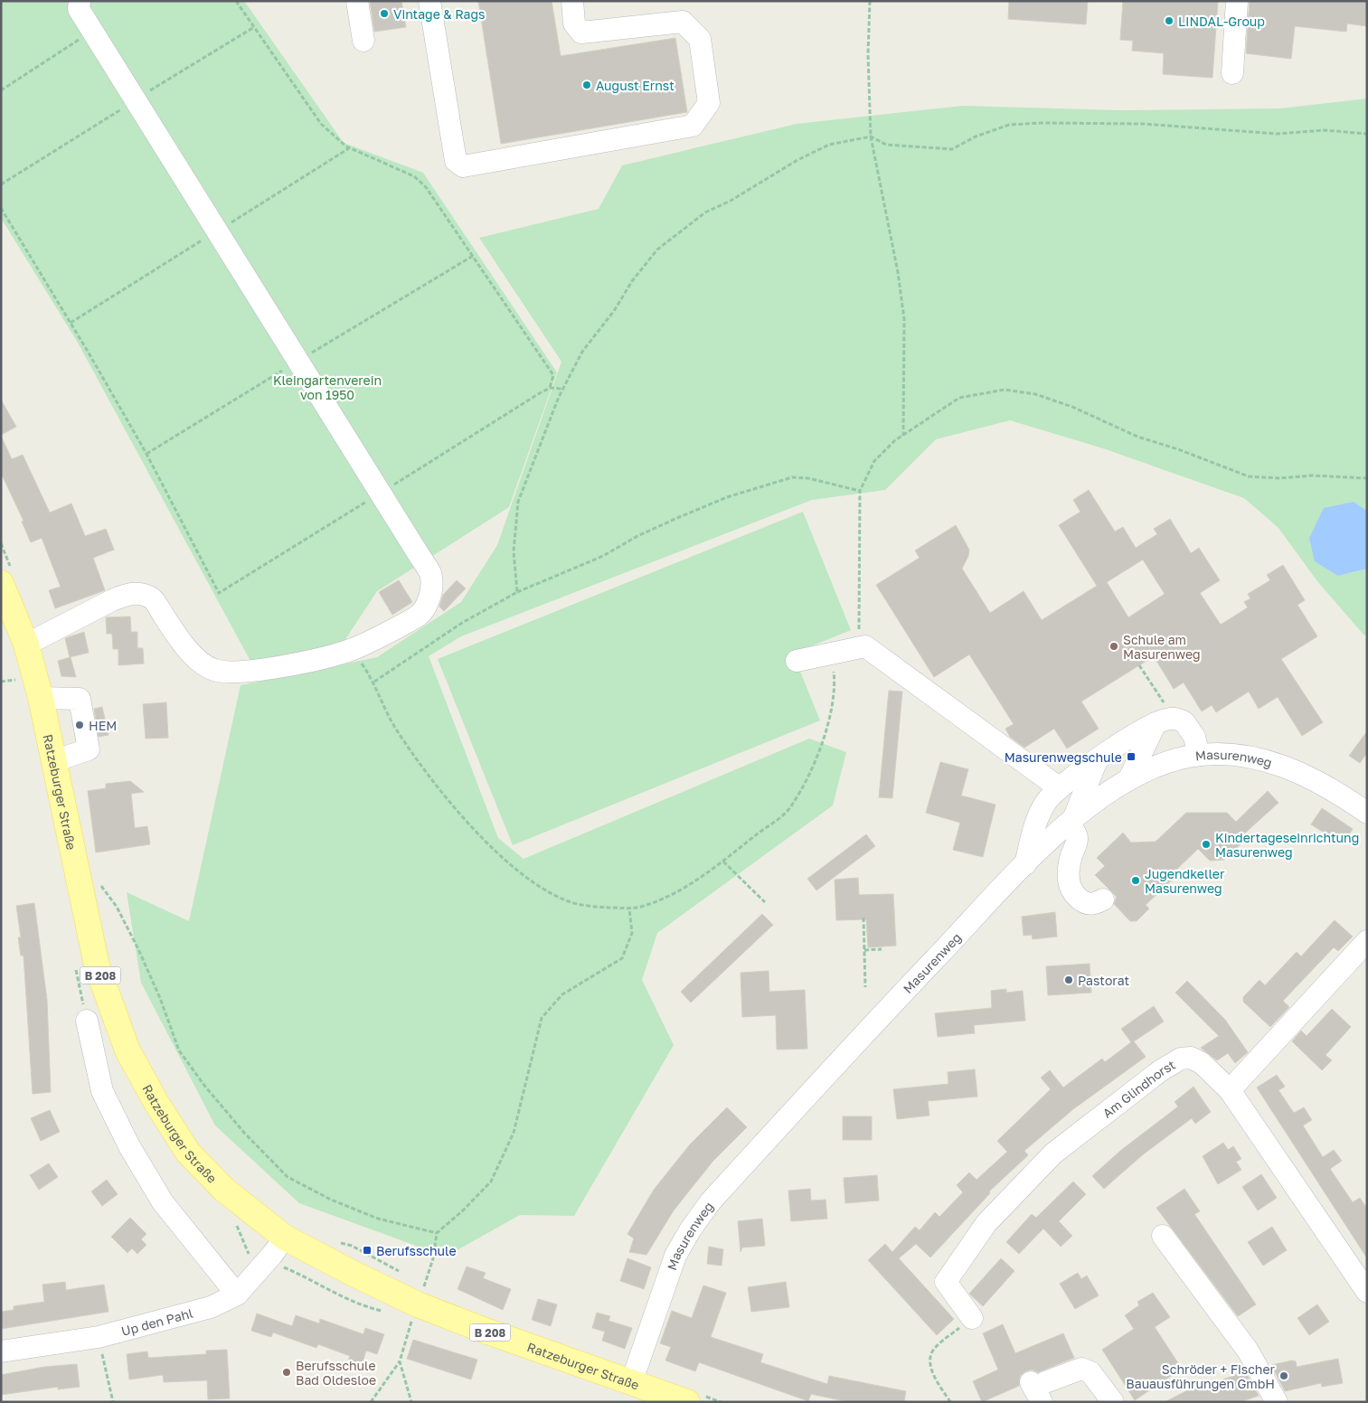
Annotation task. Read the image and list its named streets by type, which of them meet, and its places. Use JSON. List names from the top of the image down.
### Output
{
  "streets": {
    "main road": ["Ratzeburger Straße", "B 208"],
    "street": ["Masurenweg", "Am Glindhorst", "Up den Pahl"]
  },
  "crossings": [
    ["Masurenweg", "Ratzeburger Straße"],
    ["Ratzeburger Straße", "Up den Pahl"]
  ],
  "parks": ["Kleingartenverein von 1950"],
  "places": {
    "other": [
      "Vintage & Rags",
      "LINDAL-Group",
      "August Ernst",
      "Schule am Masurenweg",
      "HEM",
      "Kindertageseinrichtung Masurenweg",
      "Jugendkeller Masurenweg",
      "Pastorat",
      "Berufsschule Bad Oldesloe",
      "Schröder + Fischer Bauausführungen GmbH"
    ],
    "transit": ["Masurenwegschule", "Berufsschule"]
  }
}
